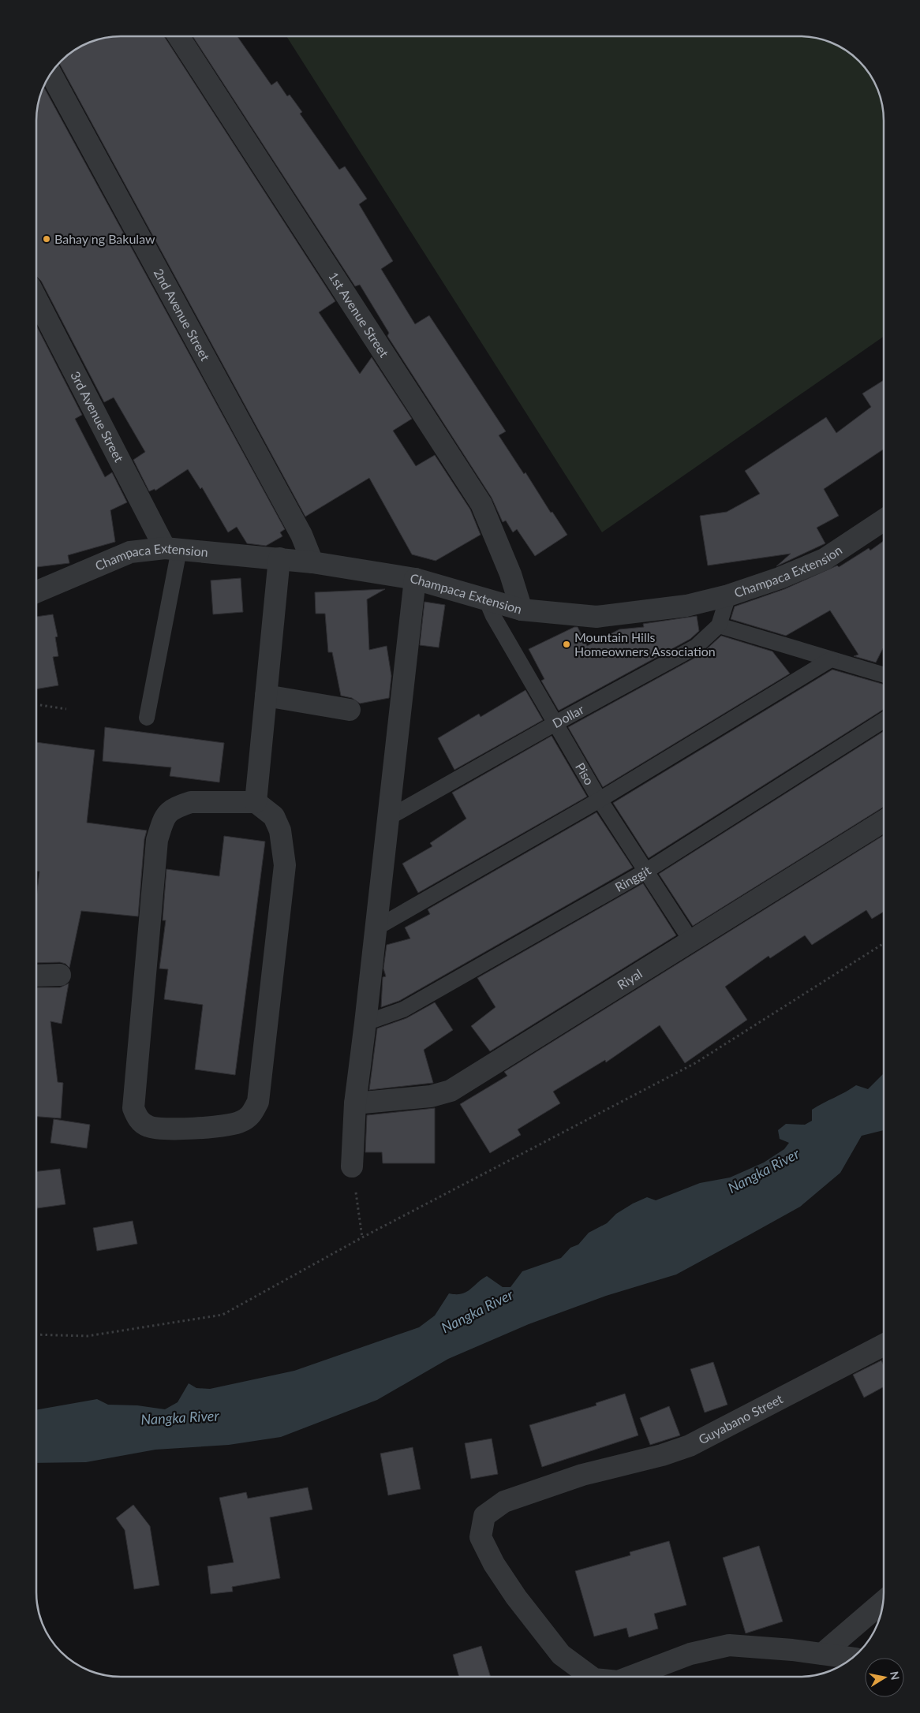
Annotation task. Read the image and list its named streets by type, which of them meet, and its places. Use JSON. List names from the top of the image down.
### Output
{
  "streets": {
    "street": [
      "1st Avenue Street",
      "2nd Avenue Street",
      "3rd Avenue Street",
      "Champaca Extension",
      "Riyal",
      "Guyabano Street"
    ],
    "lane": ["Dollar", "Piso", "Ringgit"]
  },
  "crossings": [
    ["1st Avenue Street", "Champaca Extension"],
    ["2nd Avenue Street", "Champaca Extension"],
    ["3rd Avenue Street", "Champaca Extension"],
    ["Champaca Extension", "Dollar"],
    ["Champaca Extension", "Piso"],
    ["Dollar", "Piso"],
    ["Piso", "Ringgit"],
    ["Piso", "Riyal"]
  ],
  "water": ["Nangka River"],
  "places": ["Bahay ng Bakulaw", "Mountain Hills Homeowners Association"],
  "north": "right"
}
